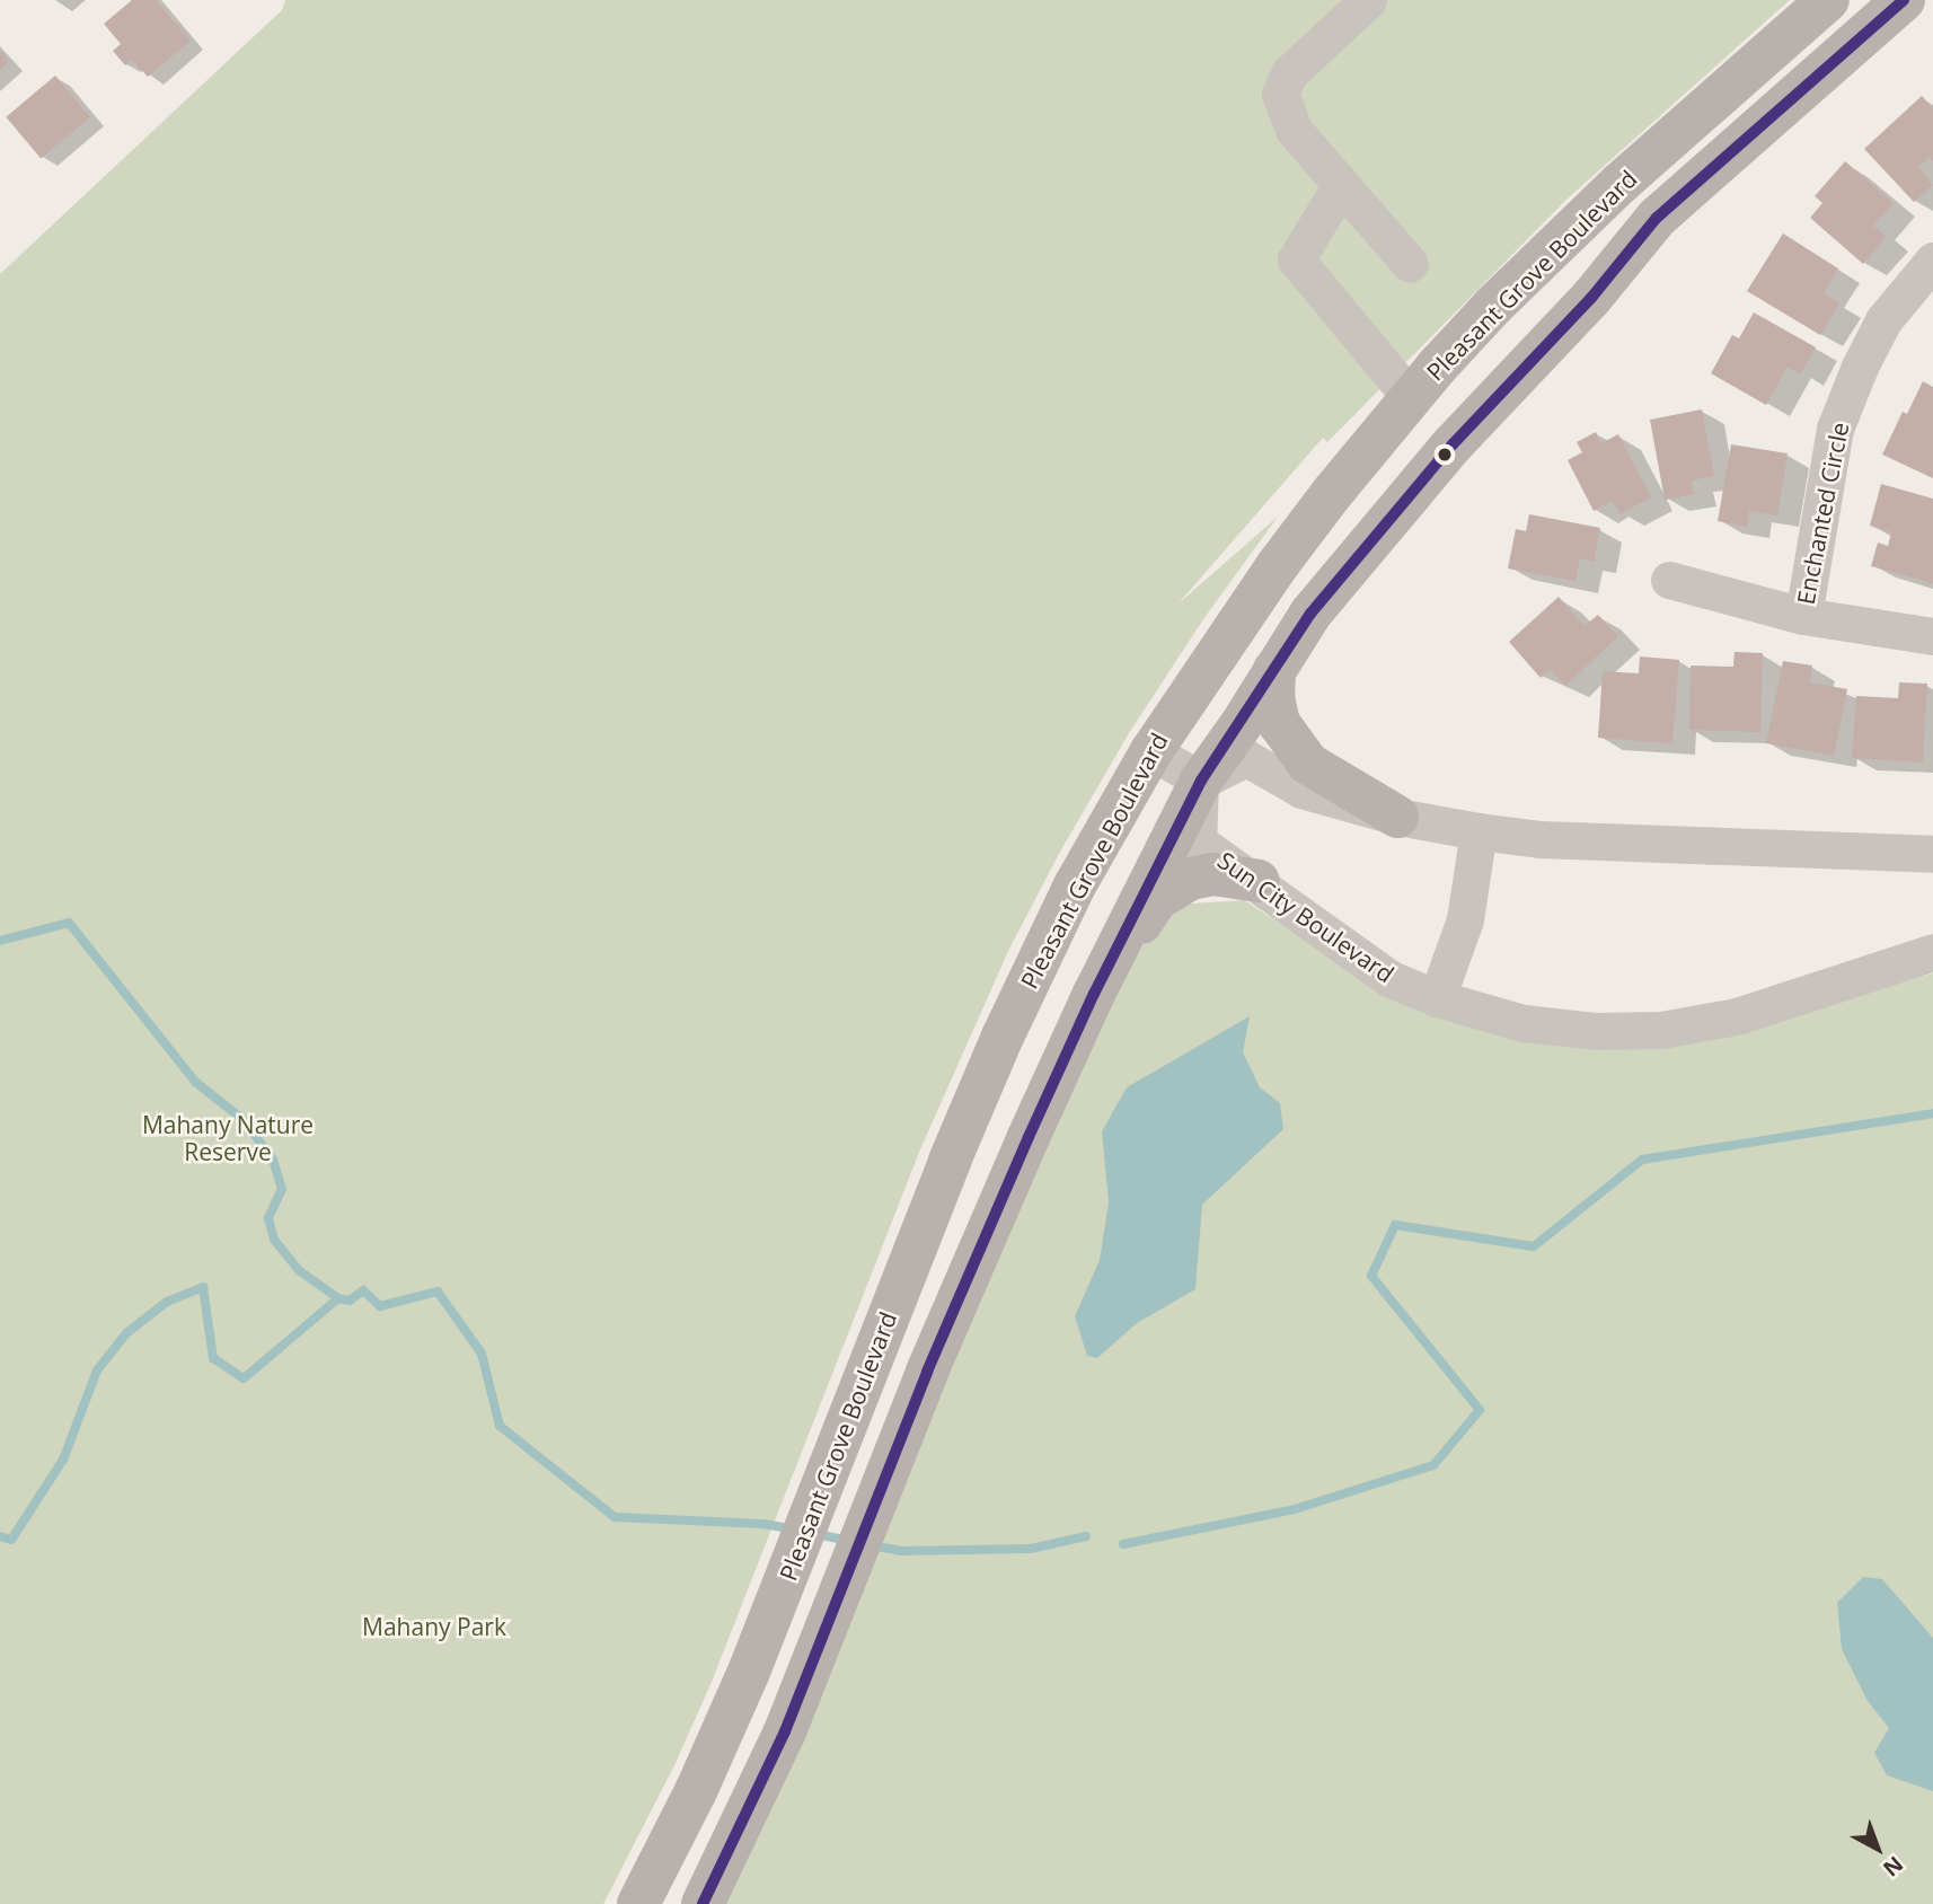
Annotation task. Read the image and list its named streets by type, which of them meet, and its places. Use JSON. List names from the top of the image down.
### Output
{
  "streets": {
    "main road": ["Pleasant Grove Boulevard"],
    "street": ["Enchanted Circle", "Sun City Boulevard"]
  },
  "crossings": [
    ["Pleasant Grove Boulevard", "Sun City Boulevard"]
  ],
  "parks": ["Mahany Nature Reserve", "Mahany Park"],
  "north": "bottom right"
}
